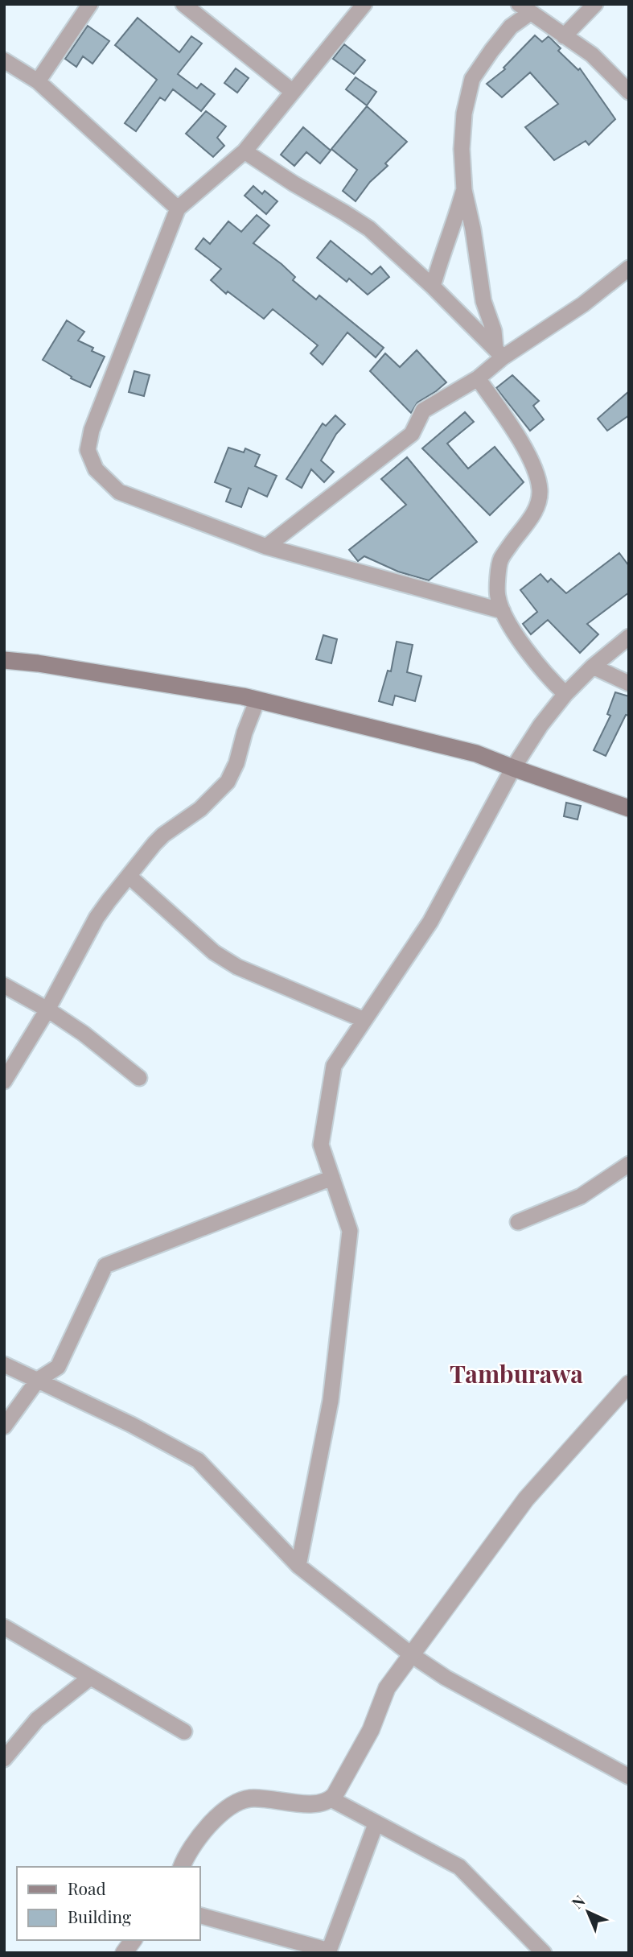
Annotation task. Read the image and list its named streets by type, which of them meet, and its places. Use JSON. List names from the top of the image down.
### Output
{
  "districts": ["Tamburawa"],
  "legend": ["Road", "Building"],
  "north": "top left"
}
